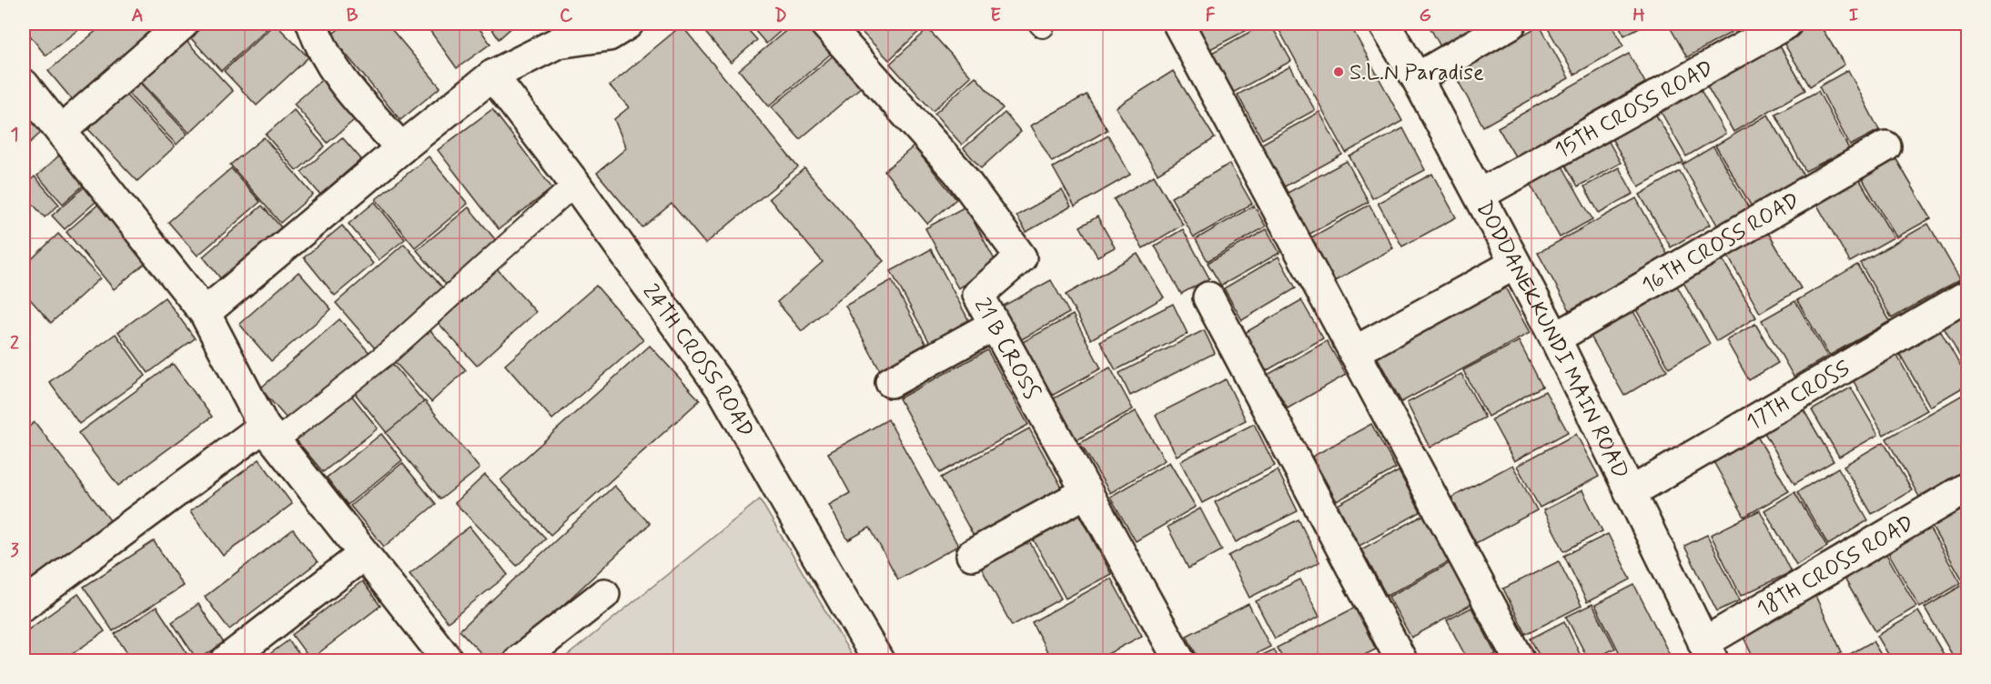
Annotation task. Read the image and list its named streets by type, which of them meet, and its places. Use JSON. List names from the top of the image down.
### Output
{
  "streets": {
    "street": [
      "15TH CROSS ROAD",
      "16TH CROSS ROAD",
      "DODDANEKKUNDI MAIN ROAD",
      "21 B CROSS",
      "24TH CROSS ROAD",
      "17TH CROSS",
      "18TH CROSS ROAD"
    ]
  },
  "crossings": [
    ["15TH CROSS ROAD", "DODDANEKKUNDI MAIN ROAD"],
    ["16TH CROSS ROAD", "DODDANEKKUNDI MAIN ROAD"],
    ["DODDANEKKUNDI MAIN ROAD", "17TH CROSS"],
    ["DODDANEKKUNDI MAIN ROAD", "18TH CROSS ROAD"]
  ],
  "places": ["S.L.N Paradise"],
  "grid": {
    "columns": [
      "A",
      "B",
      "C",
      "D",
      "E",
      "F",
      "G",
      "H",
      "I"
    ],
    "rows": ["1", "2", "3"]
  }
}
